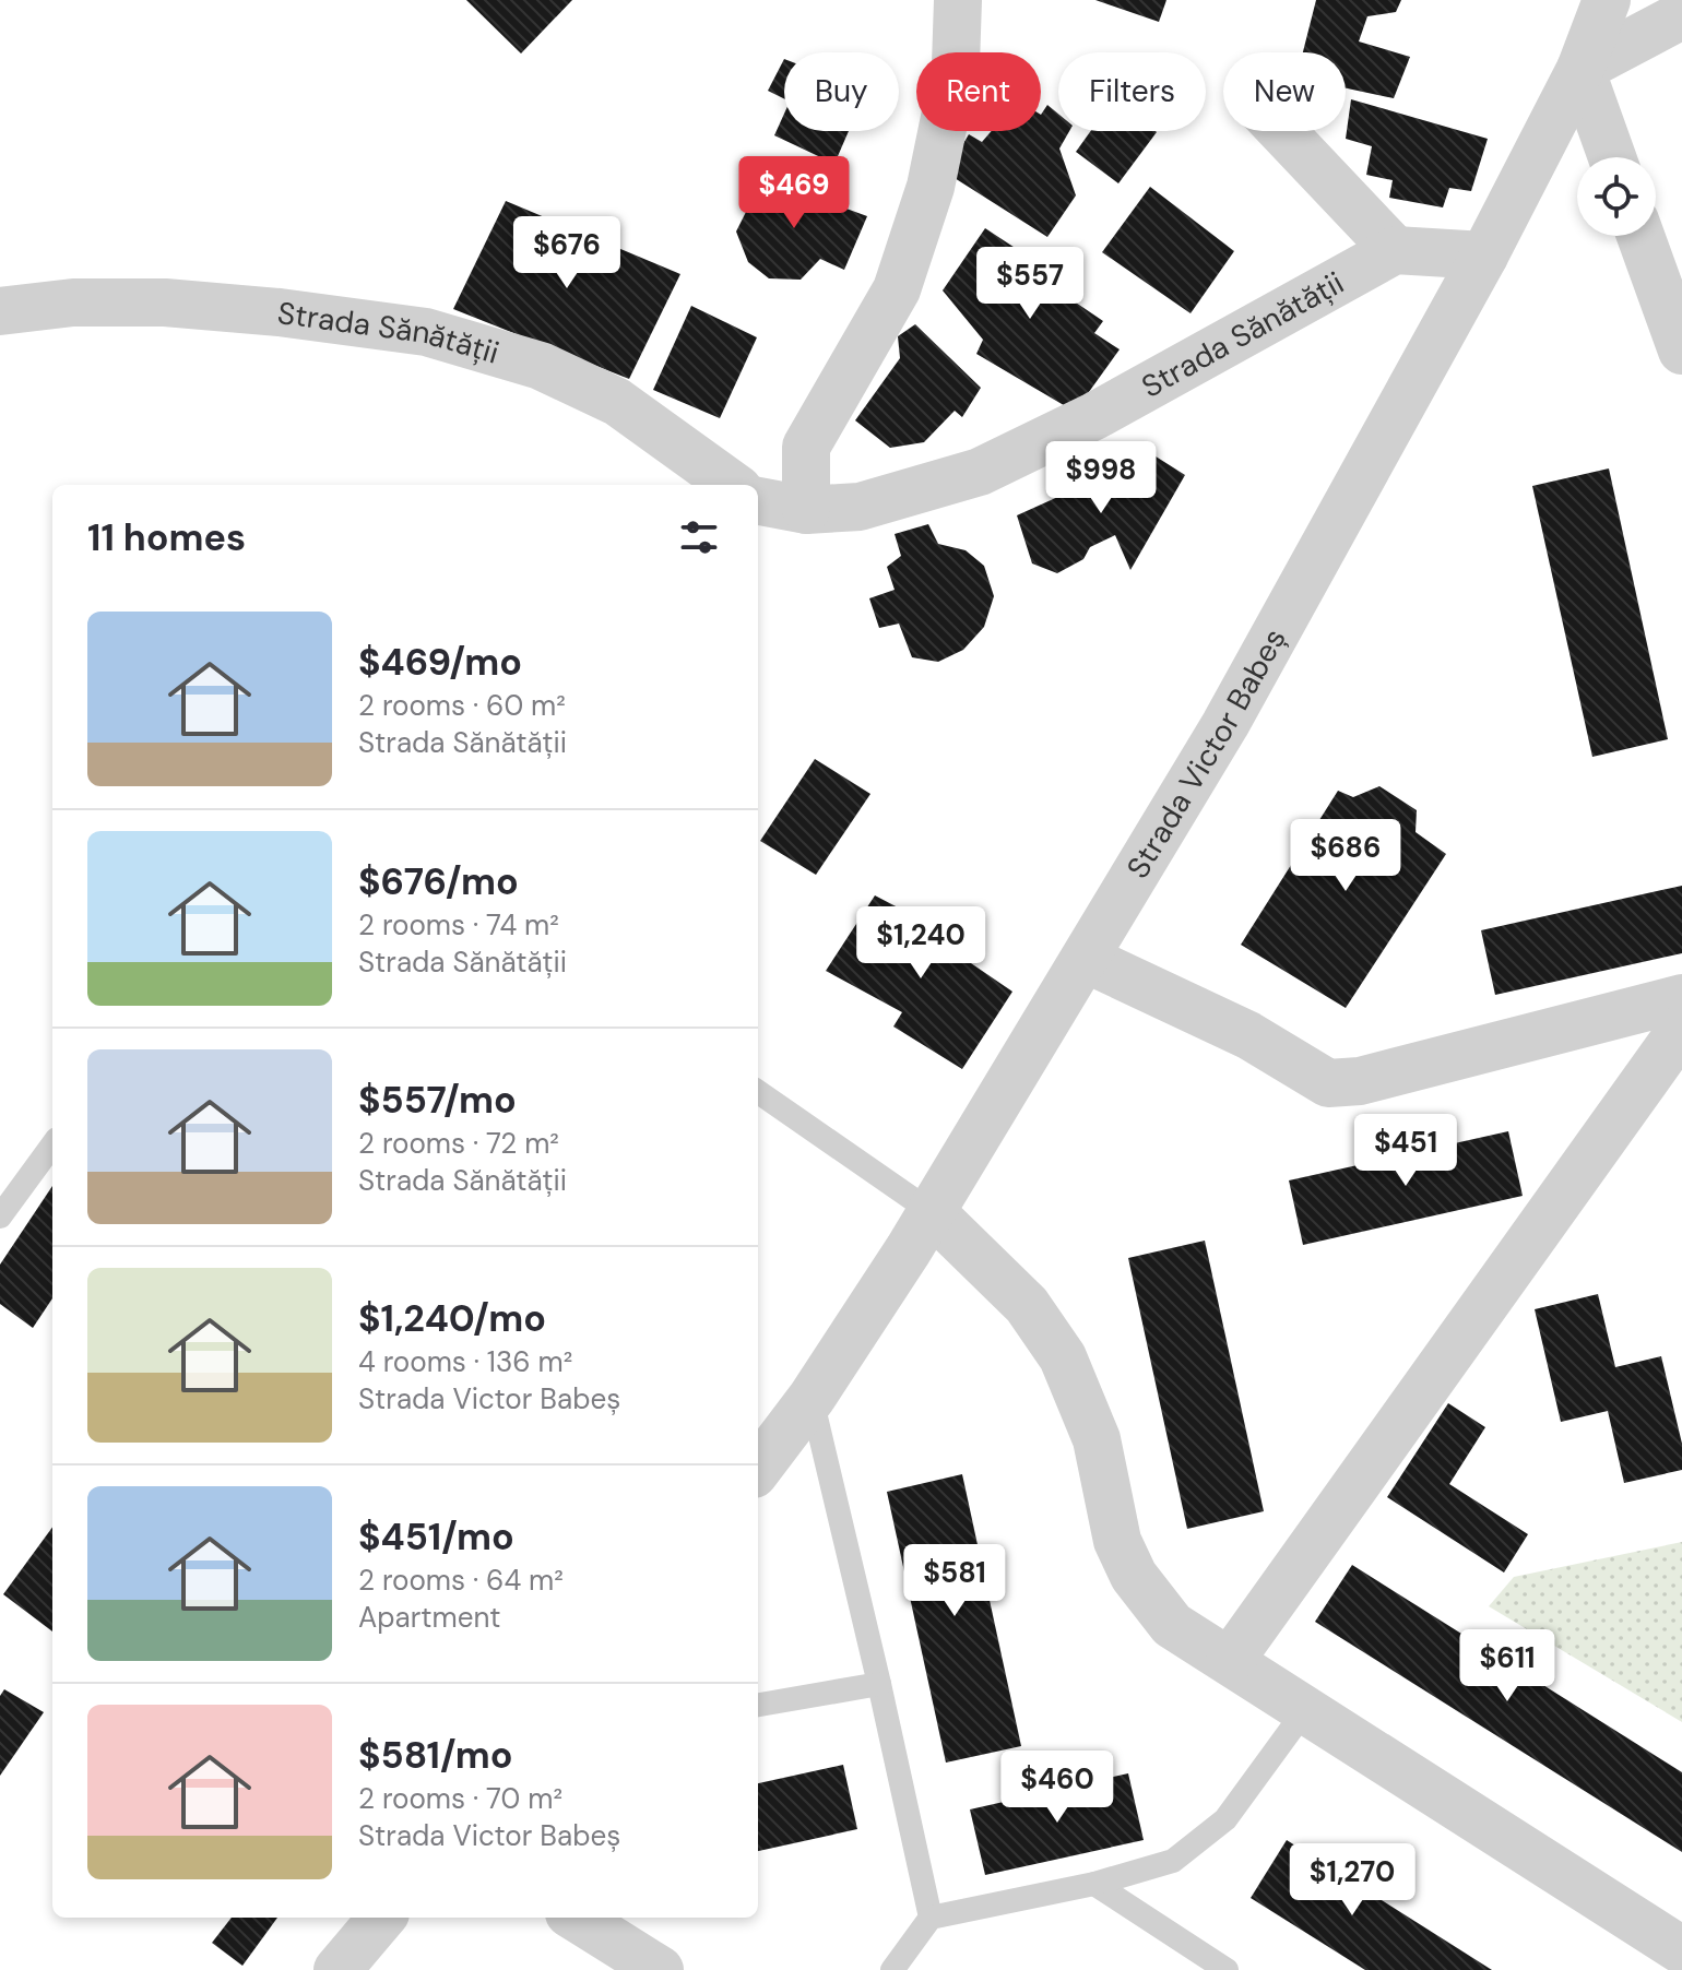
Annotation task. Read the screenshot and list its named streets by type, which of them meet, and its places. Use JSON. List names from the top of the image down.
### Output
{
  "streets": {
    "street": ["Strada Sănătății", "Strada Victor Babeș"]
  },
  "page": {
    "chip": [
      "Buy",
      "Rent",
      "Filters",
      "New"
    ],
    "price": [
      "$469",
      "$676",
      "$557",
      "$998",
      "$686",
      "$1,240",
      "$451",
      "$581",
      "$611",
      "$460",
      "$1,270"
    ],
    "heading": "11 homes",
    "list": [
      {
        "name": "$469/mo",
        "note": "2 rooms · 60 m² · Strada Sănătății"
      },
      {
        "name": "$676/mo",
        "note": "2 rooms · 74 m² · Strada Sănătății"
      },
      {
        "name": "$557/mo",
        "note": "2 rooms · 72 m² · Strada Sănătății"
      },
      {
        "name": "$1,240/mo",
        "note": "4 rooms · 136 m² · Strada Victor Babeș"
      },
      {
        "name": "$451/mo",
        "note": "2 rooms · 64 m² · Apartment"
      },
      {
        "name": "$581/mo",
        "note": "2 rooms · 70 m² · Strada Victor Babeș"
      }
    ]
  }
}
